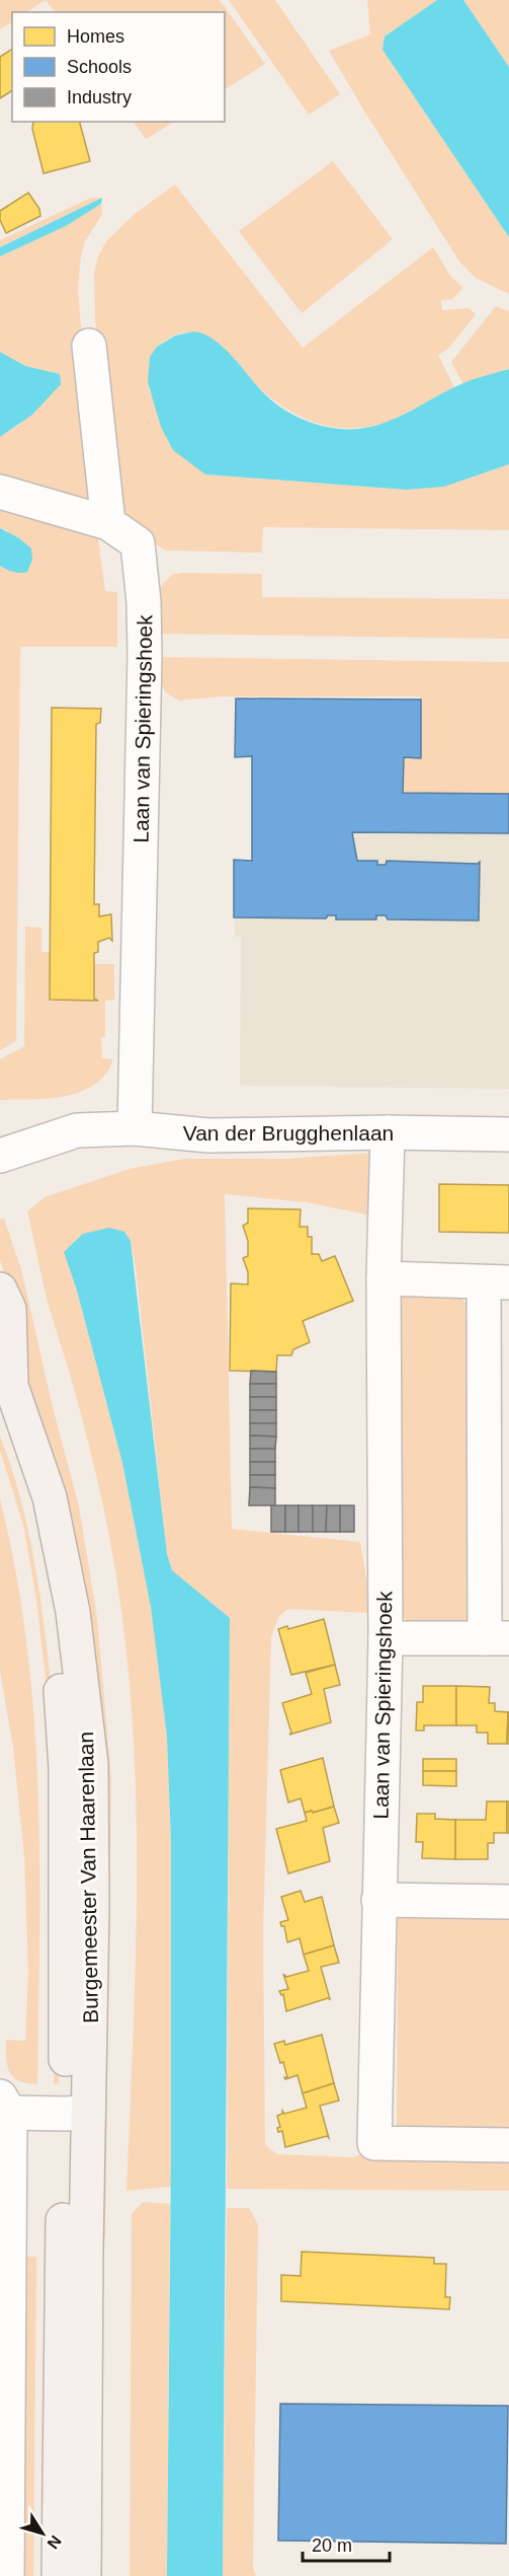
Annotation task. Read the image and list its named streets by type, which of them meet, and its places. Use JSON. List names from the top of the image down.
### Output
{
  "streets": {
    "main road": ["Burgemeester Van Haarenlaan"],
    "street": ["Laan van Spieringshoek", "Van der Brugghenlaan"]
  },
  "crossings": [
    ["Laan van Spieringshoek", "Van der Brugghenlaan"]
  ],
  "legend": ["Homes", "Schools", "Industry"],
  "scale_bar": "20 m",
  "north": "bottom right"
}
